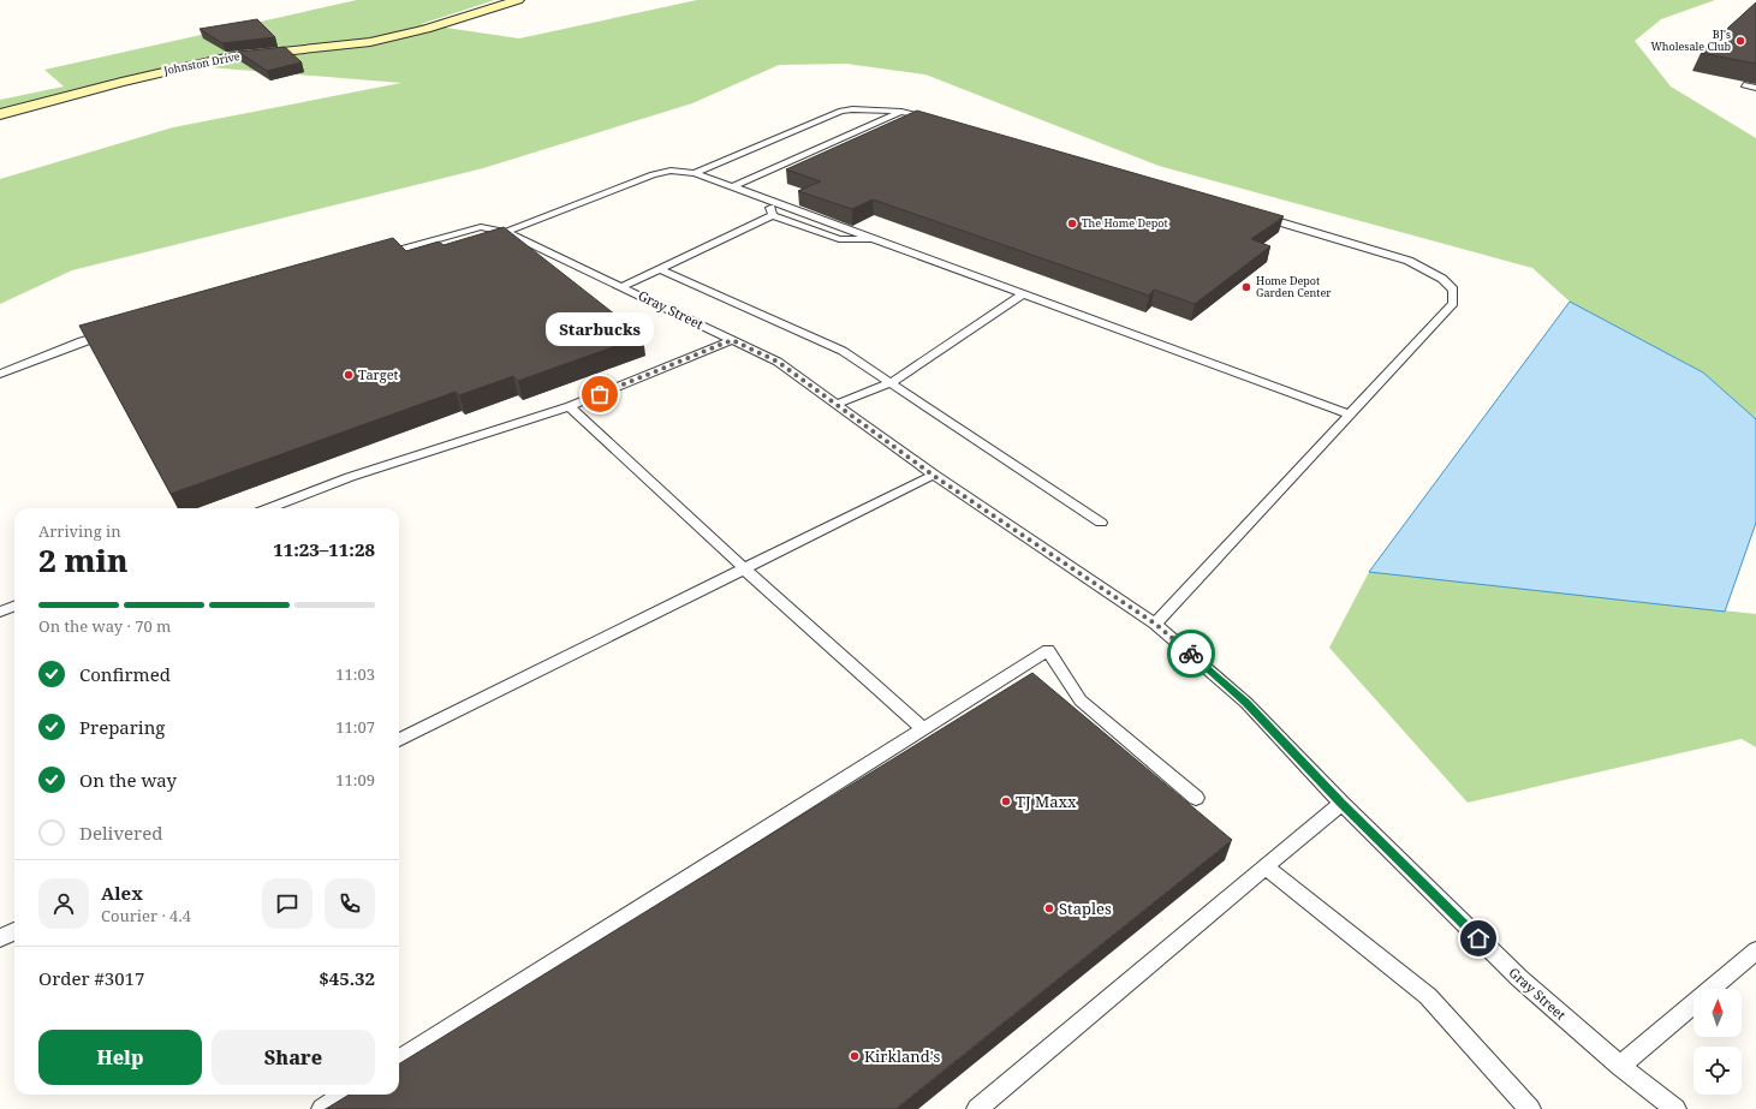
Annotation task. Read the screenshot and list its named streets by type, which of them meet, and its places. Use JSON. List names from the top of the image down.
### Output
{
  "streets": {
    "street": ["Johnston Drive"],
    "lane": ["Gray Street"]
  },
  "places": [
    "BJ's Wholesale Club",
    "The Home Depot",
    "Home Depot Garden Center",
    "Target",
    "Starbucks",
    "TJ Maxx",
    "Staples",
    "Kirkland's"
  ],
  "north": "top",
  "page": {
    "bubble": "Starbucks",
    "heading": ["2 min", "Arriving in", "11:23–11:28"],
    "panel": [
      "Alex",
      "Courier · 4.4",
      "Order #3017",
      "$45.32"
    ],
    "bar": "On the way · 70 m",
    "list": [
      ["Confirmed", "11:03"],
      ["Preparing", "11:07"],
      ["On the way", "11:09"],
      "Delivered"
    ],
    "buttons": ["Help", "Share"]
  }
}
